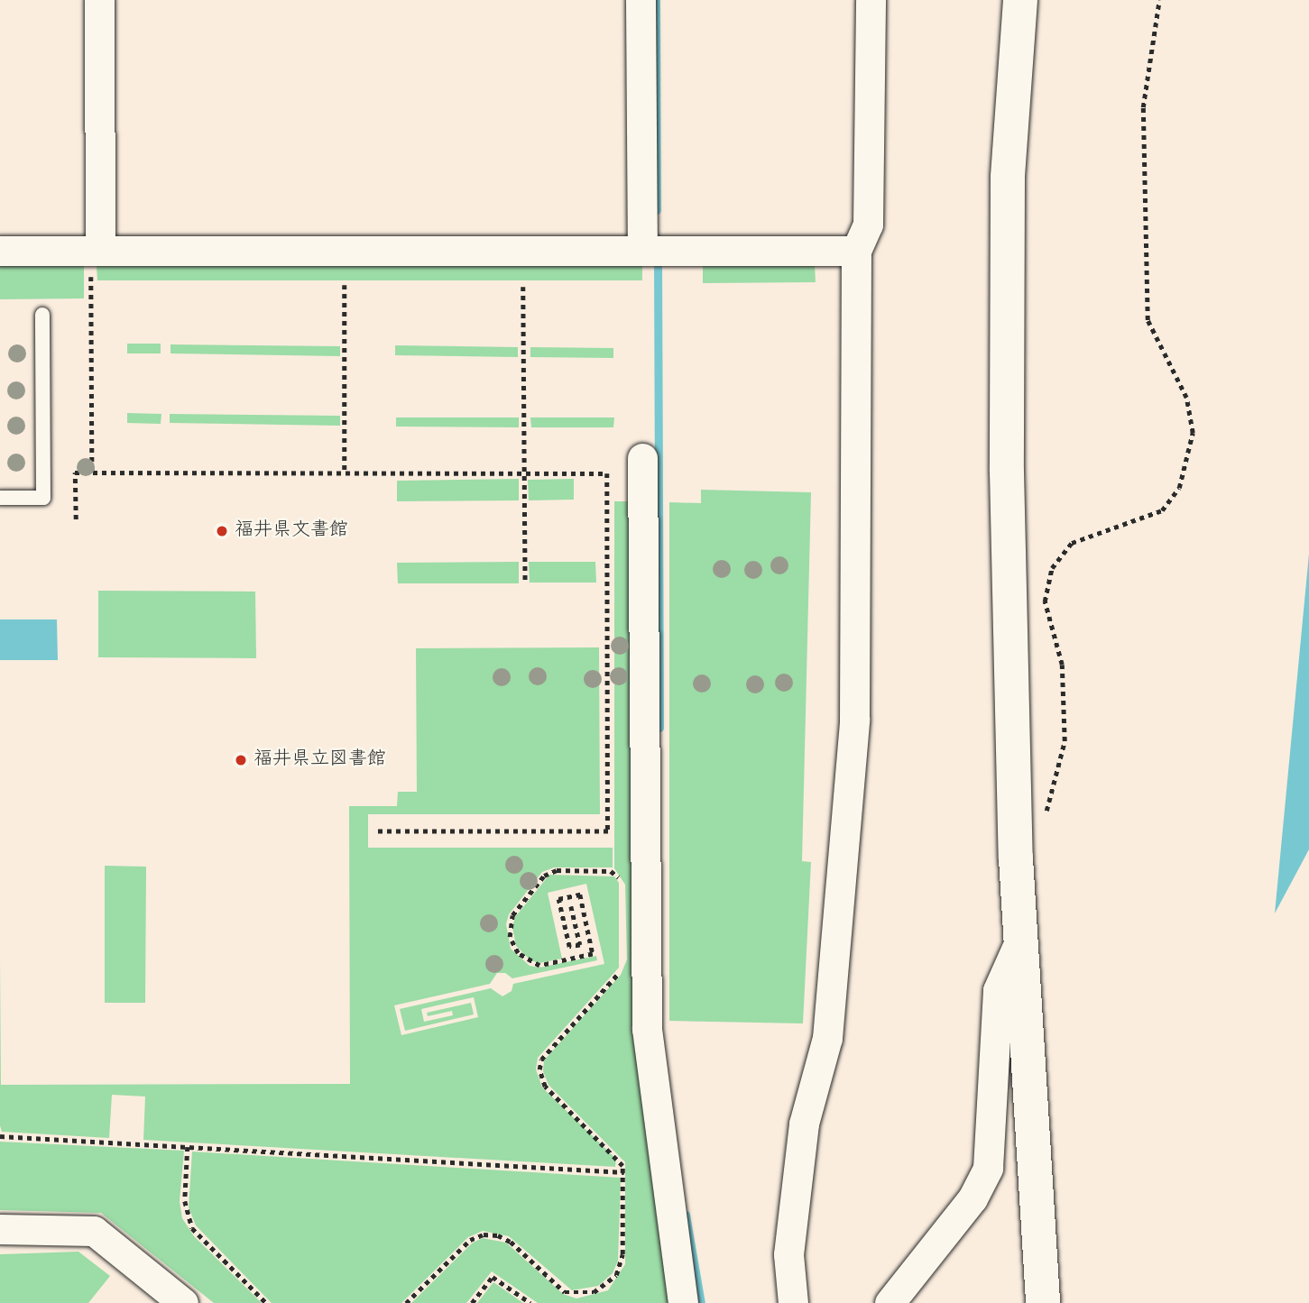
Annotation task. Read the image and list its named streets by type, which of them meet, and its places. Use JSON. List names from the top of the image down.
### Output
{
  "places": ["福井県文書館", "福井県立図書館"]
}
